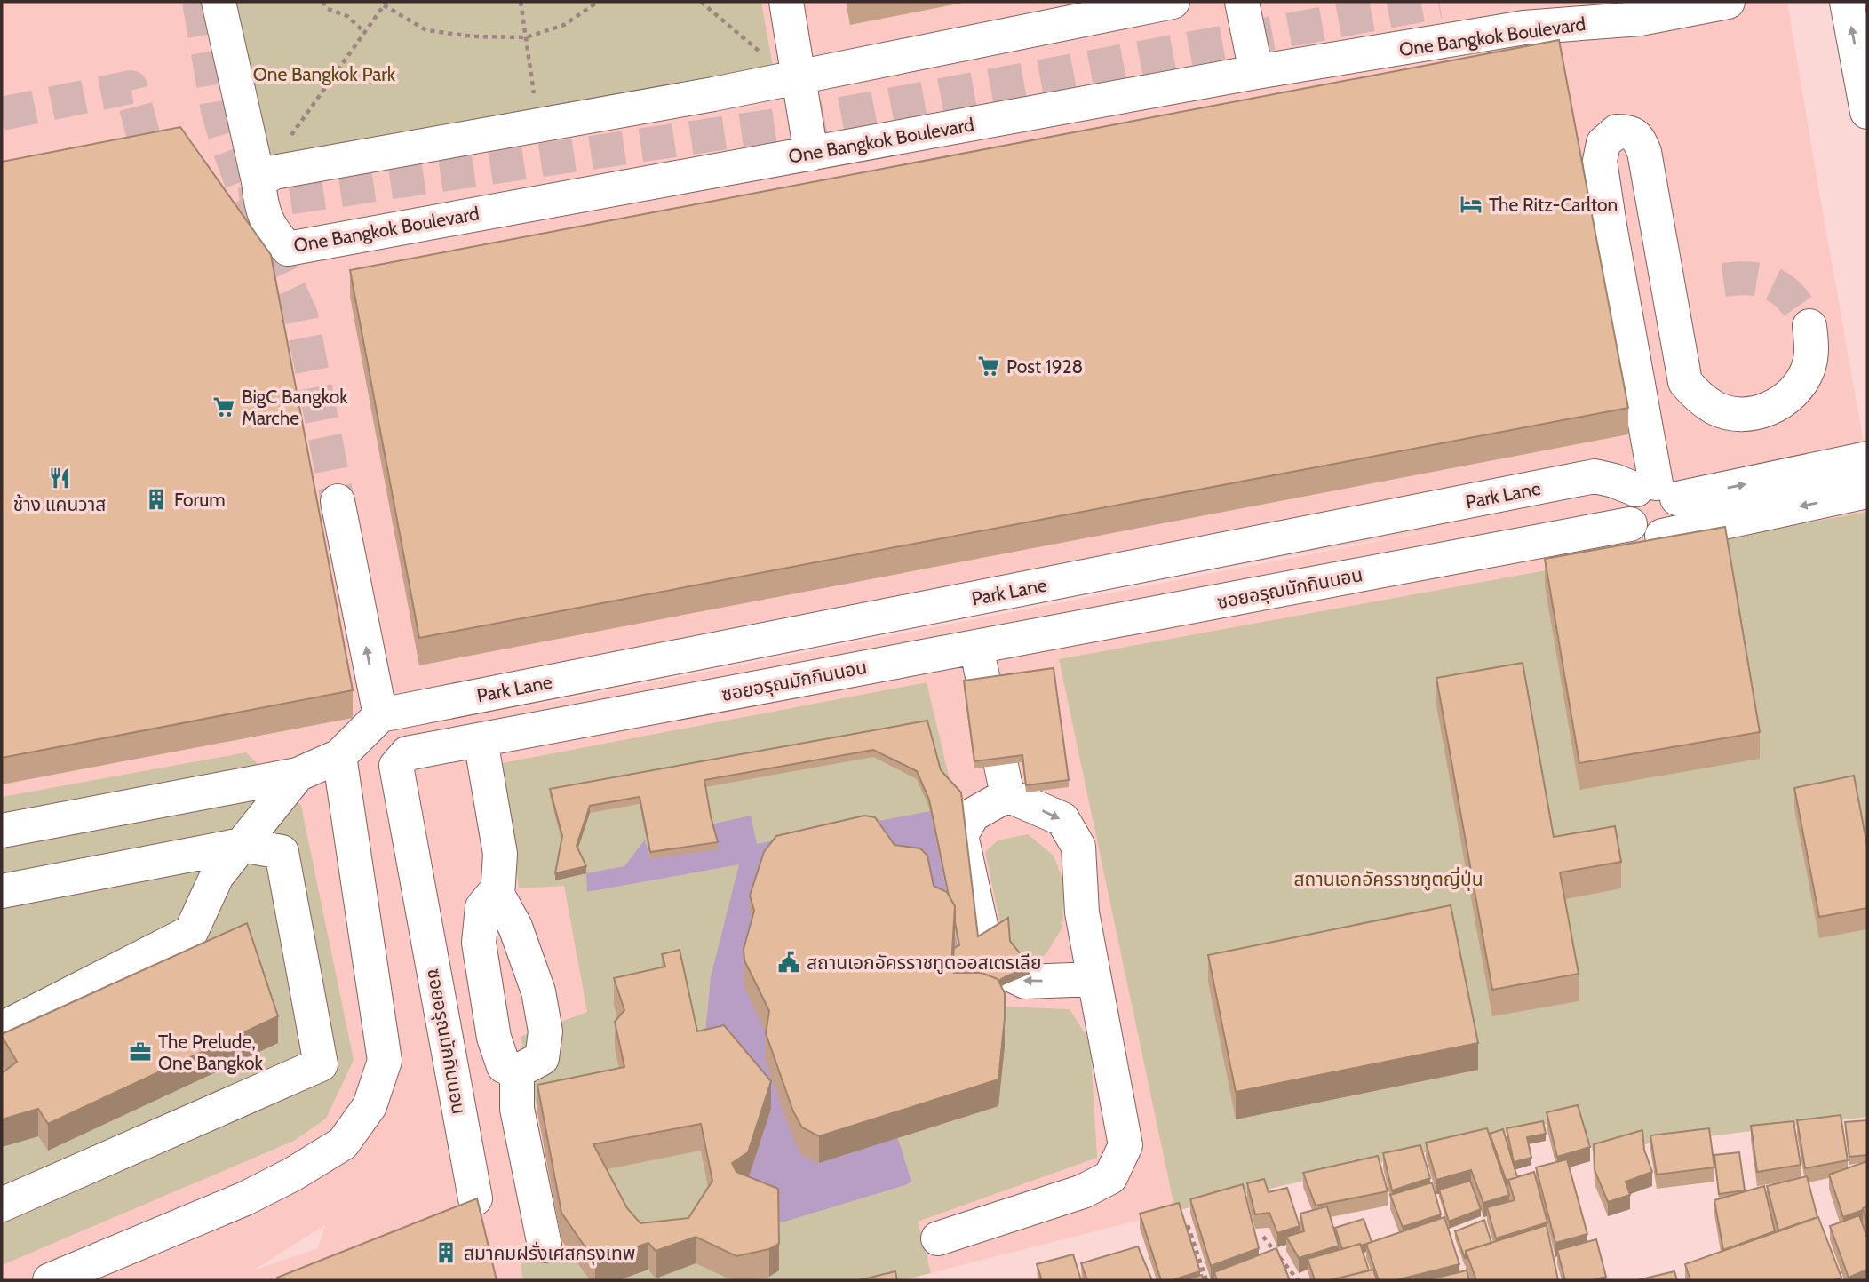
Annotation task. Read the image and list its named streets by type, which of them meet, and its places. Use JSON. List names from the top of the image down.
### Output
{
  "streets": {
    "main road": ["One Bangkok Boulevard", "Park Lane", "ซอยอรุณมักกินนอน"]
  },
  "crossings": [
    ["Park Lane", "ซอยอรุณมักกินนอน"]
  ],
  "parks": ["One Bangkok Park", "สถานเอกอัครราชทูตญี่ปุ่น"],
  "places": {
    "hotel": ["The Ritz-Carlton"],
    "supermarket": ["Post 1928", "BigC Bangkok Marche"],
    "restaurant": ["ช้าง แคนวาส"],
    "building": ["Forum", "สมาคมฝรั่งเศสกรุงเทพ"],
    "public building": ["สถานเอกอัครราชทูตออสเตรเลีย"],
    "office": ["The Prelude, One Bangkok"]
  }
}
